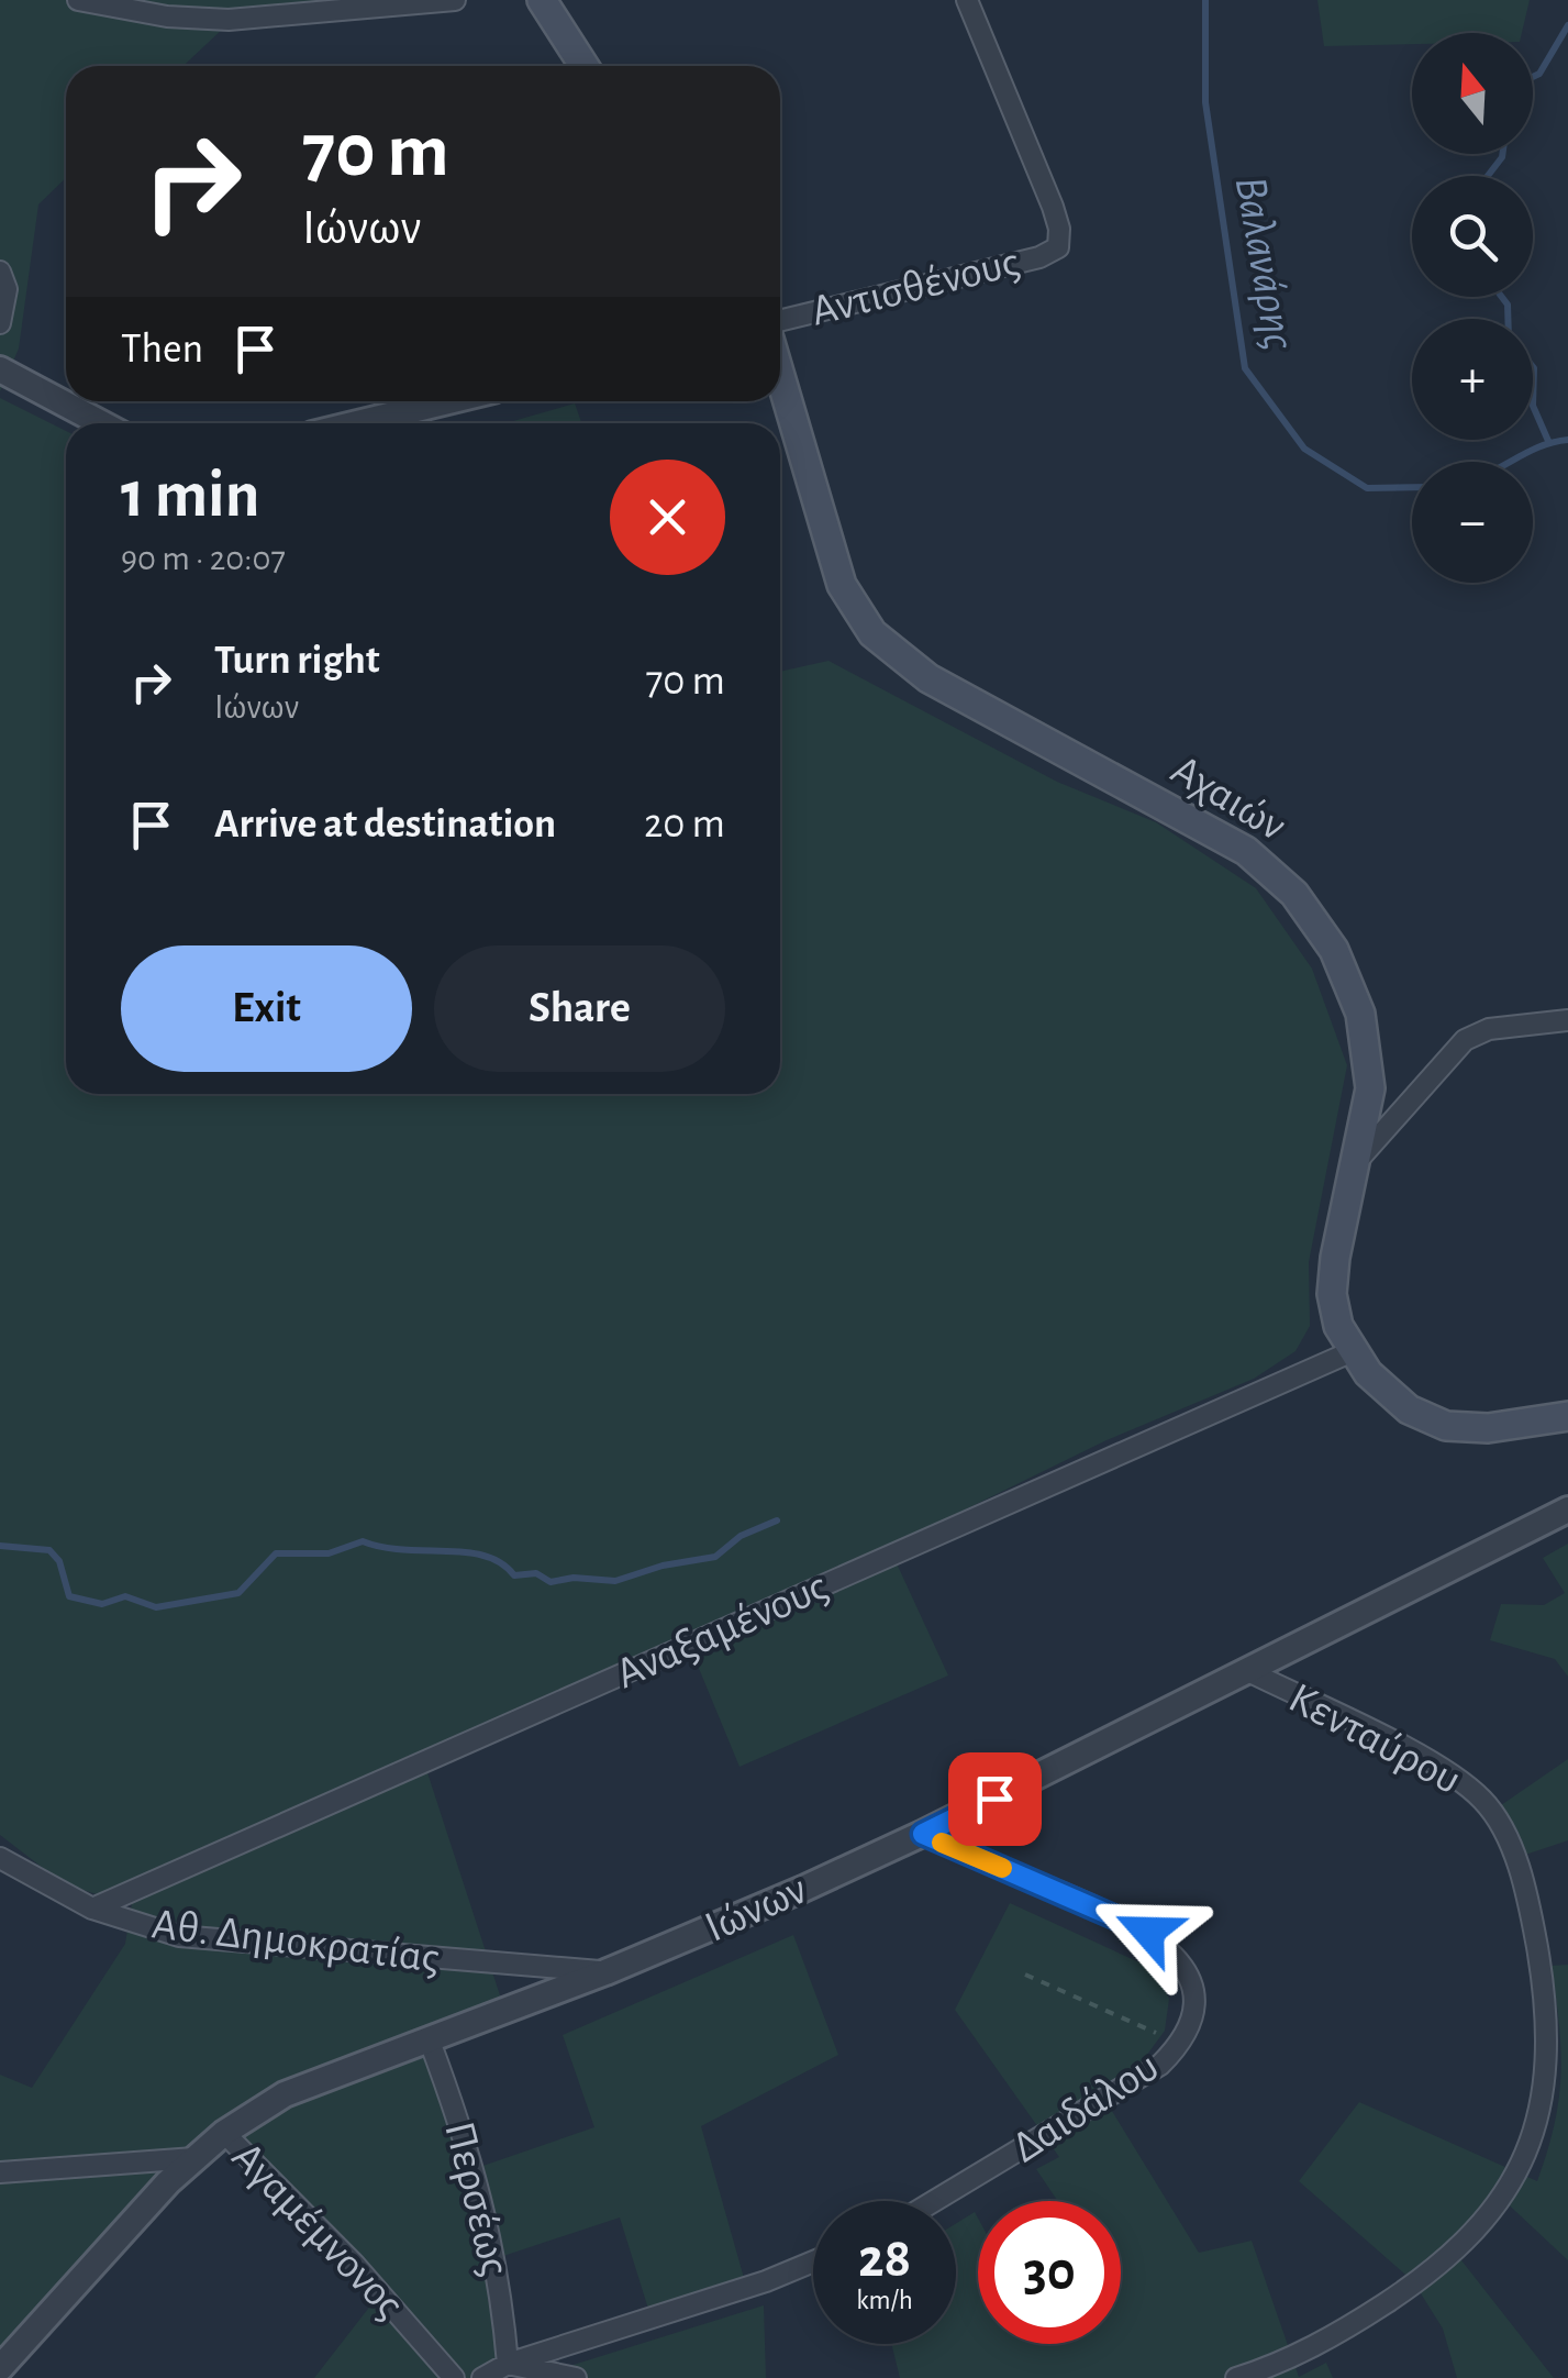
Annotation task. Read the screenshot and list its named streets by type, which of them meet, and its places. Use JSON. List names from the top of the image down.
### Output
{
  "streets": {
    "main road": ["Αχαιών"],
    "street": [
      "Αντισθένους",
      "Αναξαμένους",
      "Κενταύρου",
      "Ιώνων",
      "Αθ. Δημοκρατίας",
      "Δαιδάλου",
      "Περσέως",
      "Αγαμέμνονος"
    ]
  },
  "crossings": [
    ["Αχαιών", "Αναξαμένους"],
    ["Αναξαμένους", "Αθ. Δημοκρατίας"],
    ["Κενταύρου", "Ιώνων"],
    ["Ιώνων", "Αθ. Δημοκρατίας"],
    ["Ιώνων", "Δαιδάλου"],
    ["Ιώνων", "Περσέως"],
    ["Ιώνων", "Αγαμέμνονος"]
  ],
  "water": ["Βαλανάρης"],
  "north": "top",
  "page": {
    "map_buttons": ["+", "−"],
    "turn": ["70 m", "Ιώνων"],
    "then": "Then",
    "heading": ["1 min", "90 m · 20:07"],
    "list": [
      {
        "name": "Turn right",
        "note": "Ιώνων",
        "value": "70 m"
      },
      {
        "name": "Arrive at destination",
        "value": "20 m"
      }
    ],
    "buttons": ["Exit", "Share"],
    "speed": "28 km/h",
    "limit": "30"
  }
}
